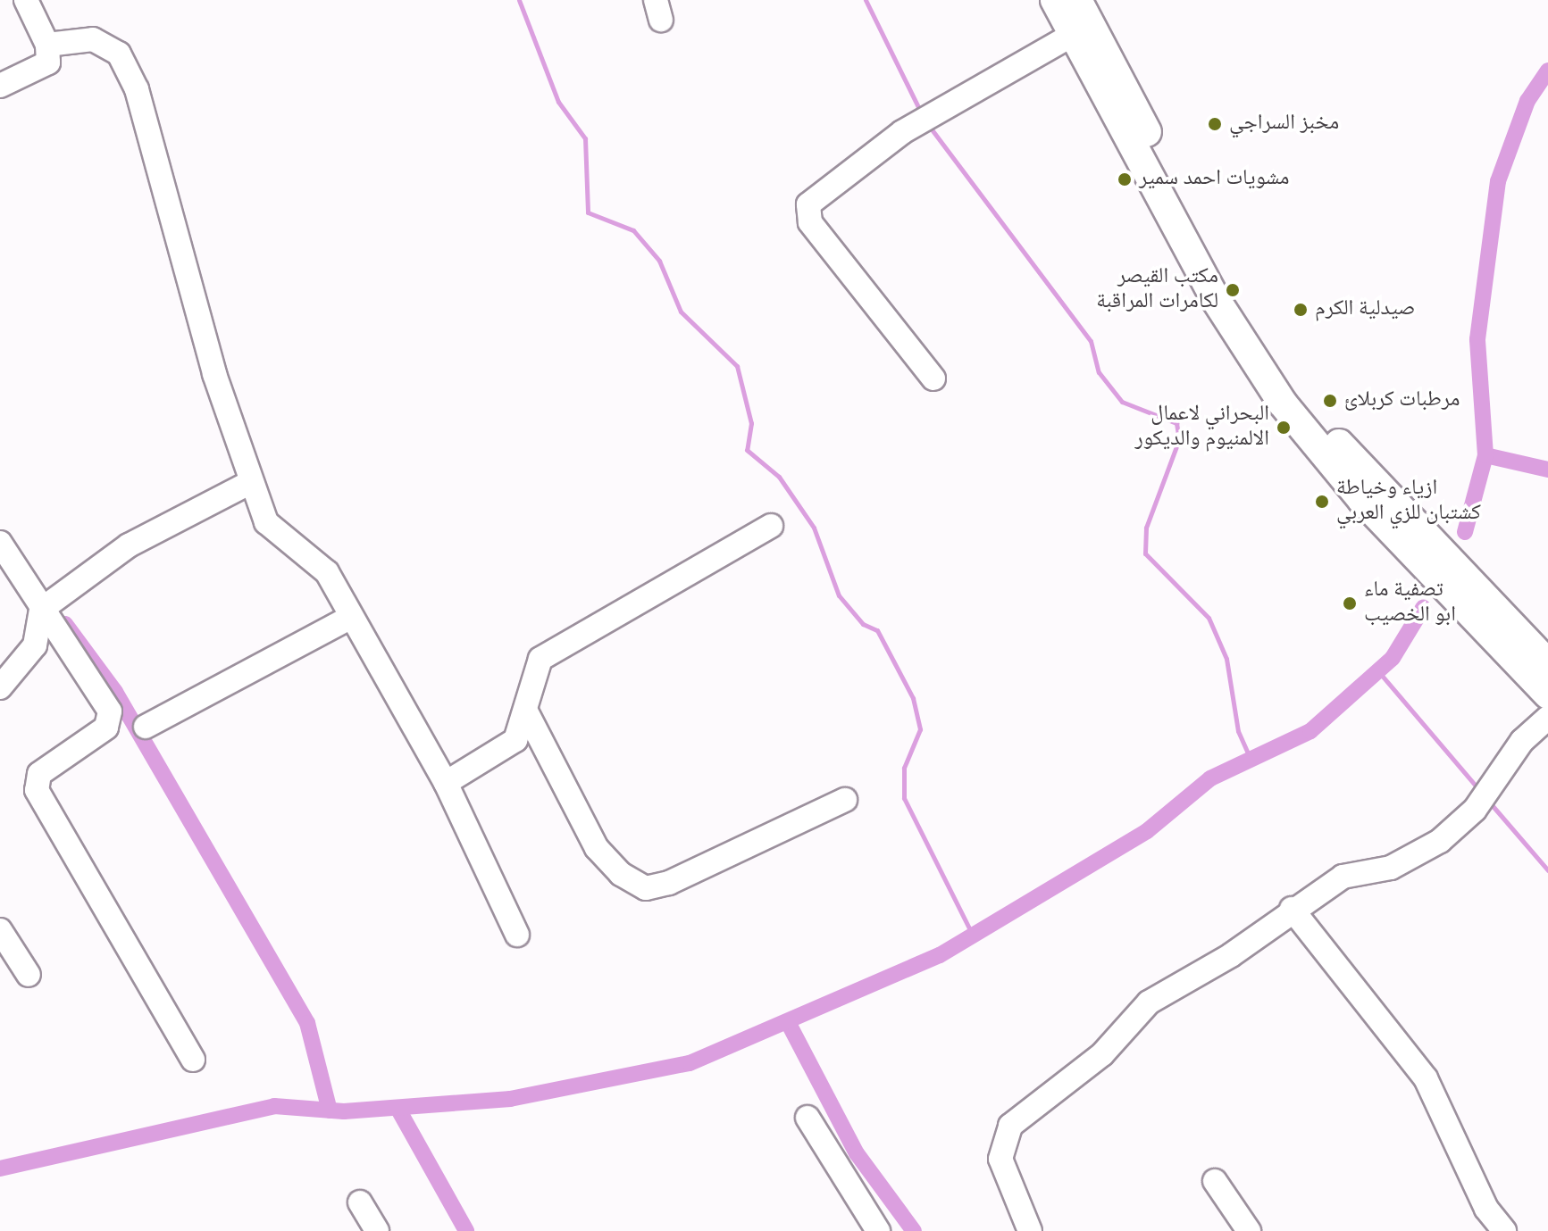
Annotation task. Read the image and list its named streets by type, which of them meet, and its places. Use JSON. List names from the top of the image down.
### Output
{
  "places": [
    "مخبز السراجي",
    "مشويات احمد سمير",
    "مكتب القيصر لكامرات المراقبة",
    "صيدلية الكرم",
    "مرطبات كربلائ",
    "البحراني لاعمال الالمنيوم والديكور",
    "ازياء وخياطة كشتبان للزي العربي",
    "تصفية ماء ابو الخصيب"
  ]
}
